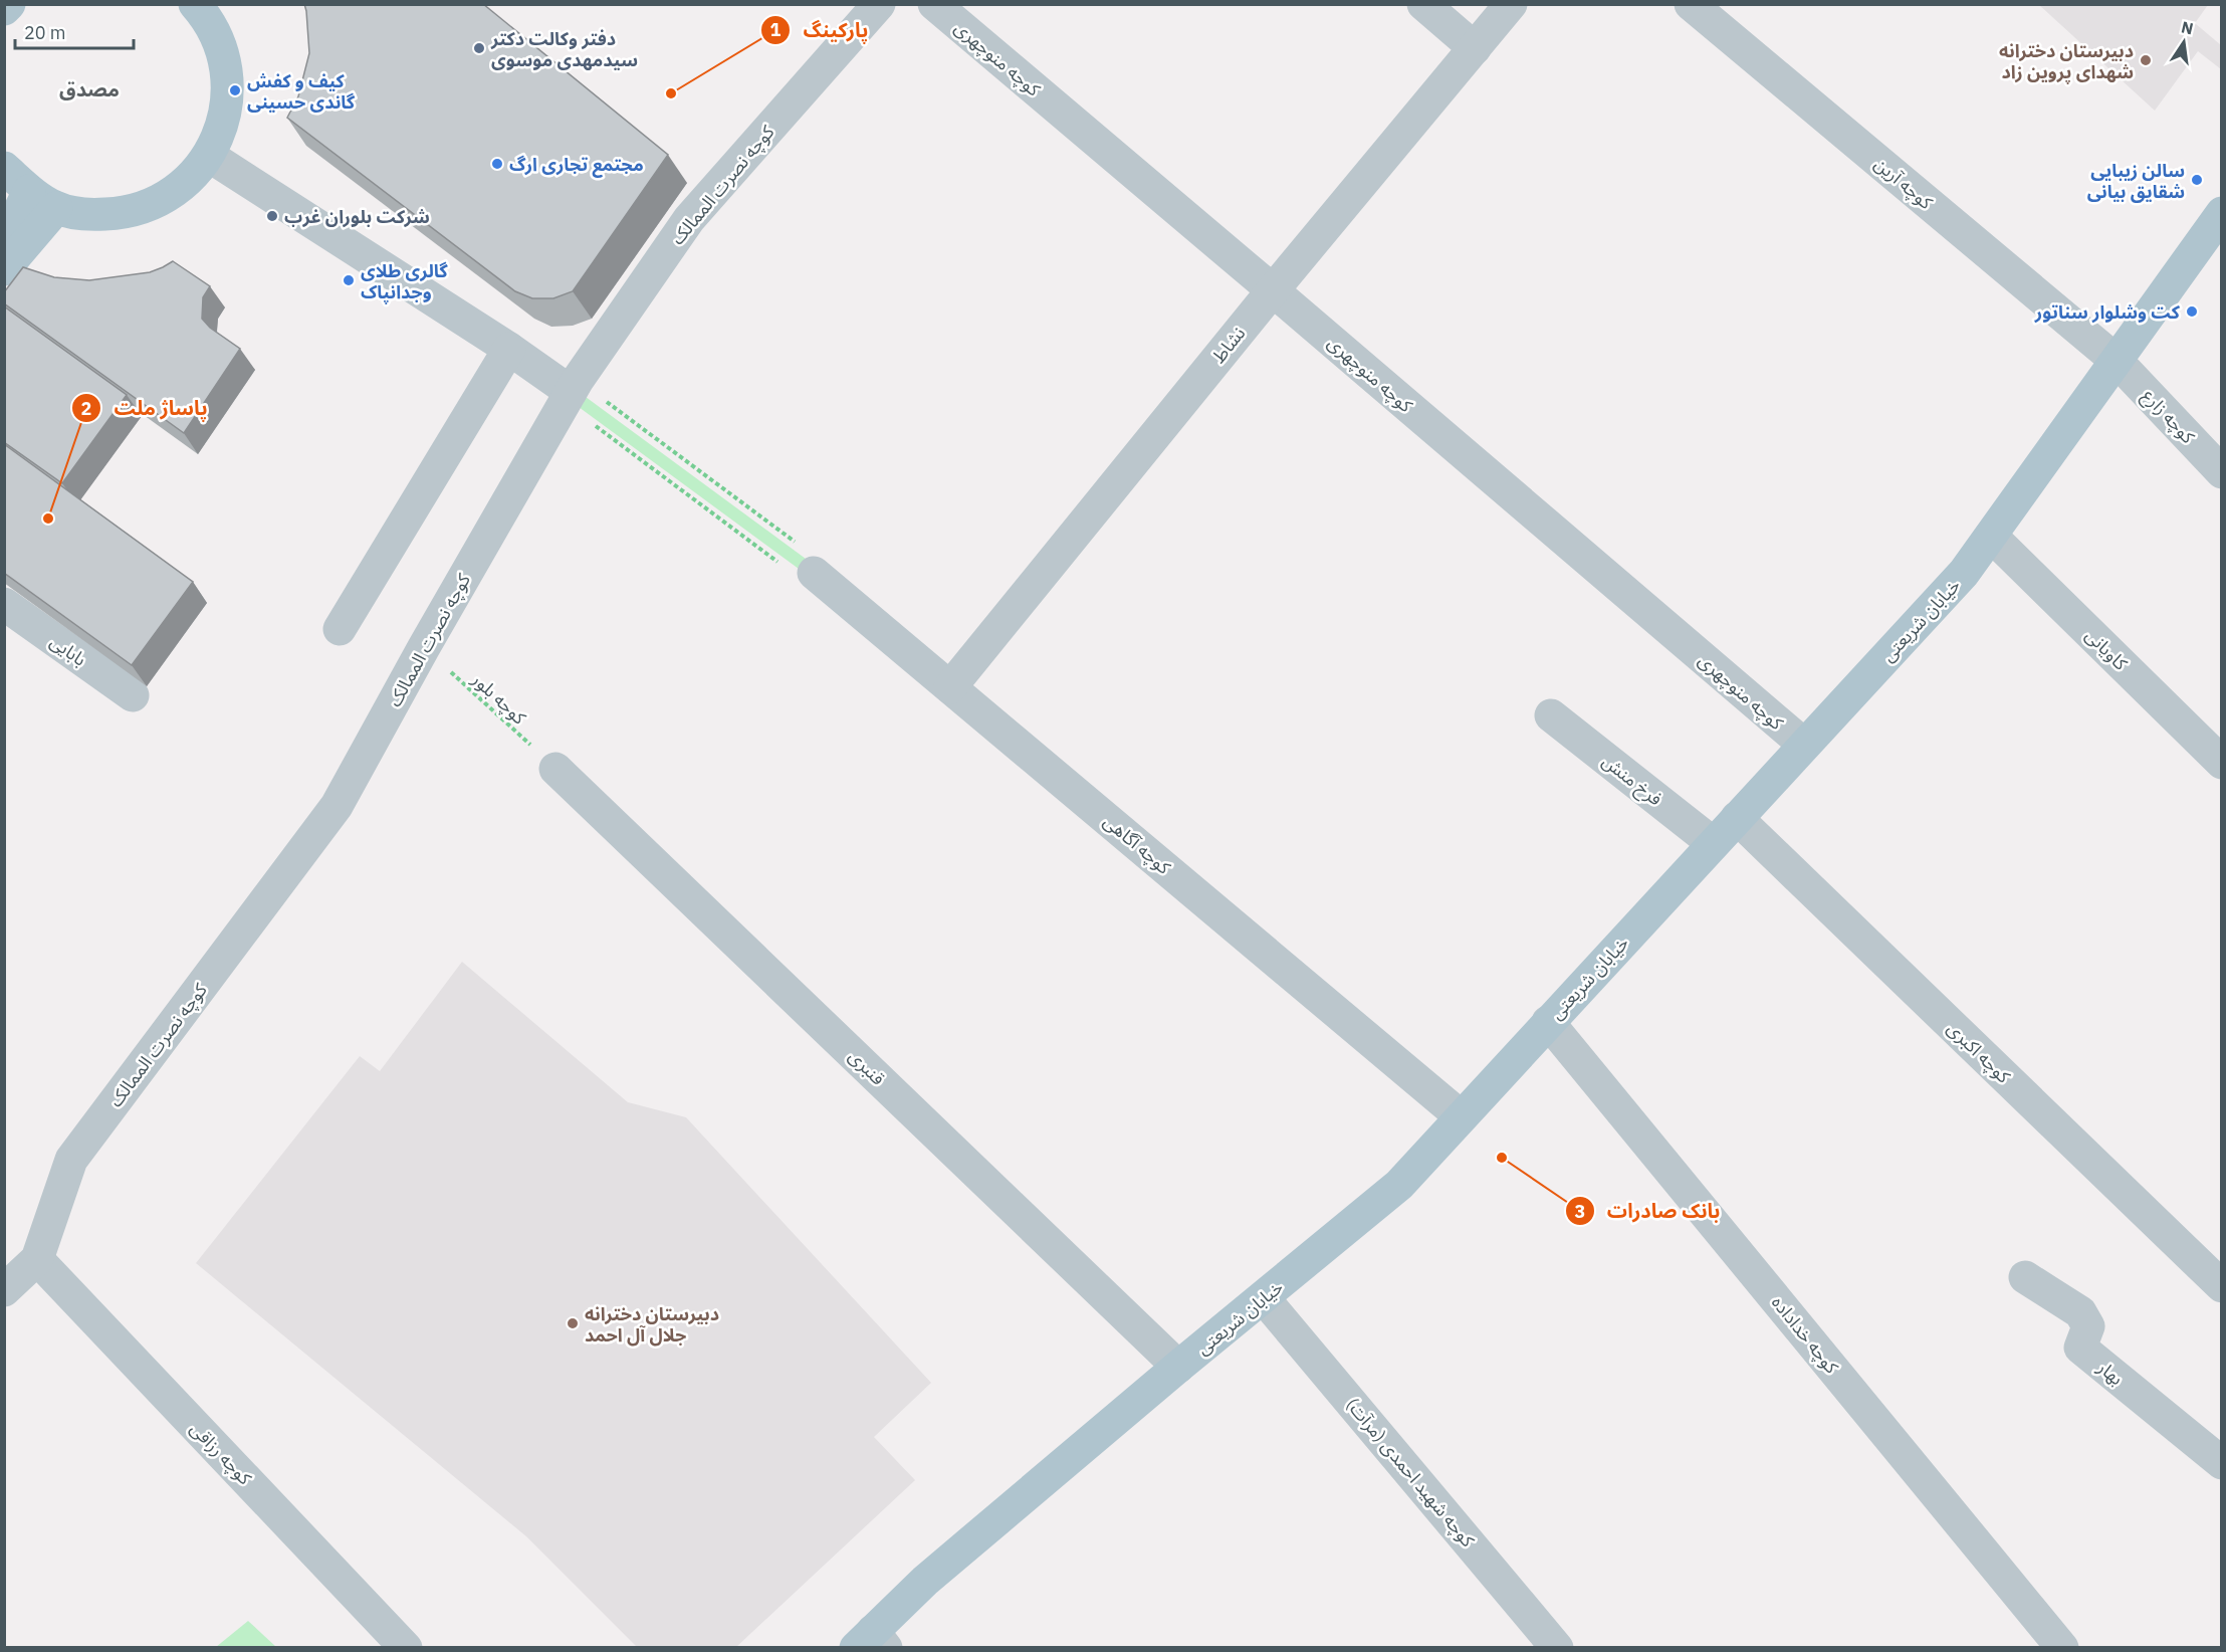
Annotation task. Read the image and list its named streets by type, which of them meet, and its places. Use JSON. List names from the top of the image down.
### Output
{
  "streets": {
    "main road": ["خیابان شریعتی"],
    "street": [
      "کوچه منوچهری",
      "کوچه آرین",
      "کوچه نصرت الممالک",
      "نشاط",
      "کوچه زارع",
      "کاویانی",
      "بابایی",
      "فرخ منش",
      "کوچه آگاهی",
      "کوچه اکبری",
      "قنبری",
      "کوچه خداداده",
      "بهار",
      "کوچه رزاقی",
      "کوچه شهید احمدی (مرآت)"
    ],
    "path": ["کوچه بلور"]
  },
  "crossings": [
    ["کوچه منوچهری", "نشاط"],
    ["کوچه منوچهری", "خیابان شریعتی"],
    ["کوچه آرین", "کوچه زارع"],
    ["کوچه آرین", "خیابان شریعتی"],
    ["کوچه نصرت الممالک", "کوچه بلور"],
    ["کوچه نصرت الممالک", "کوچه رزاقی"],
    ["نشاط", "کوچه آگاهی"],
    ["کوچه زارع", "خیابان شریعتی"],
    ["خیابان شریعتی", "کاویانی"],
    ["خیابان شریعتی", "فرخ منش"],
    ["خیابان شریعتی", "کوچه آگاهی"],
    ["خیابان شریعتی", "کوچه اکبری"],
    ["خیابان شریعتی", "قنبری"],
    ["خیابان شریعتی", "کوچه خداداده"],
    ["خیابان شریعتی", "کوچه شهید احمدی (مرآت)"],
    ["کوچه بلور", "قنبری"]
  ],
  "districts": ["مصدق"],
  "places": [
    "دفتر وکالت دکتر سیدمهدی موسوی",
    "دبیرستان دخترانه شهدای پروین زاد",
    "کیف و کفش گاندی حسینی",
    "پارکینگ",
    "مجتمع تجاری ارگ",
    "سالن زیبایی شقایق بیانی",
    "شرکت بلوران غرب",
    "گالری طلای وجدانپاک",
    "کت وشلوار سناتور",
    "پاساژ ملت",
    "بانک صادرات",
    "دبیرستان دخترانه جلال آل احمد"
  ],
  "scale_bar": "20 m",
  "north": "top"
}
